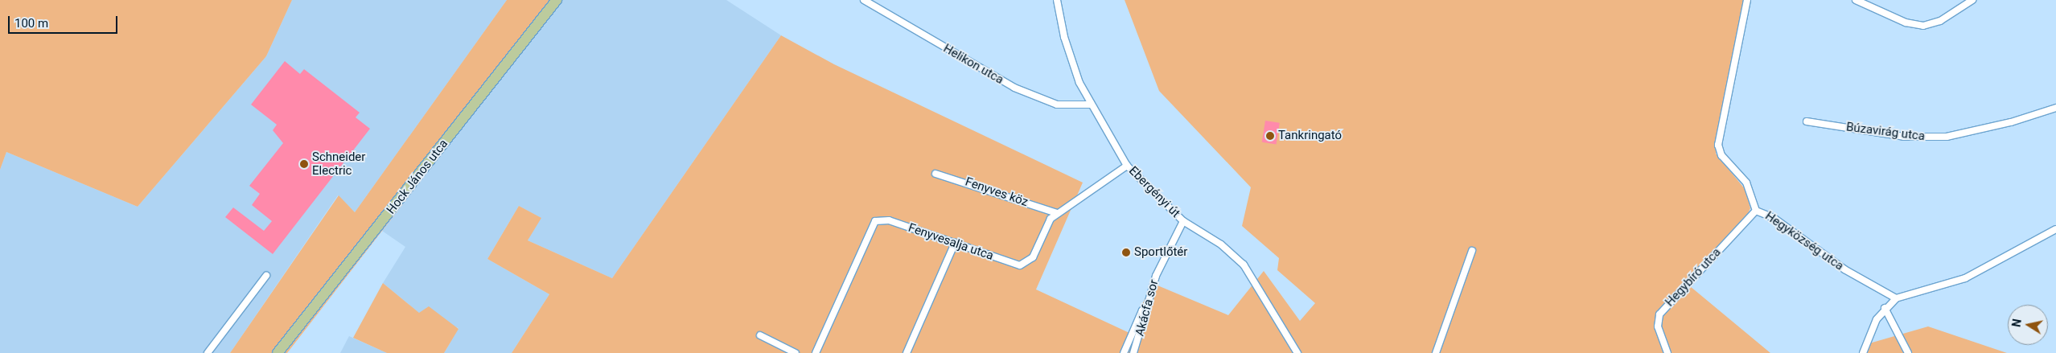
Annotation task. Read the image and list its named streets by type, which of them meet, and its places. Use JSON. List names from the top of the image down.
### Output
{
  "streets": {
    "main road": ["Hock János utca"],
    "street": [
      "Helikon utca",
      "Búzavirág utca",
      "Fenyves köz",
      "Ebergényi út",
      "Hegyközség utca",
      "Fenyvesalja utca",
      "Hegybíró utca",
      "Akácfa sor"
    ]
  },
  "crossings": [
    ["Helikon utca", "Ebergényi út"],
    ["Fenyves köz", "Fenyvesalja utca"],
    ["Ebergényi út", "Fenyvesalja utca"],
    ["Ebergényi út", "Akácfa sor"],
    ["Hegyközség utca", "Hegybíró utca"]
  ],
  "places": ["Tankringató", "Schneider Electric", "Sportlőtér"],
  "scale_bar": "100 m",
  "north": "left"
}
